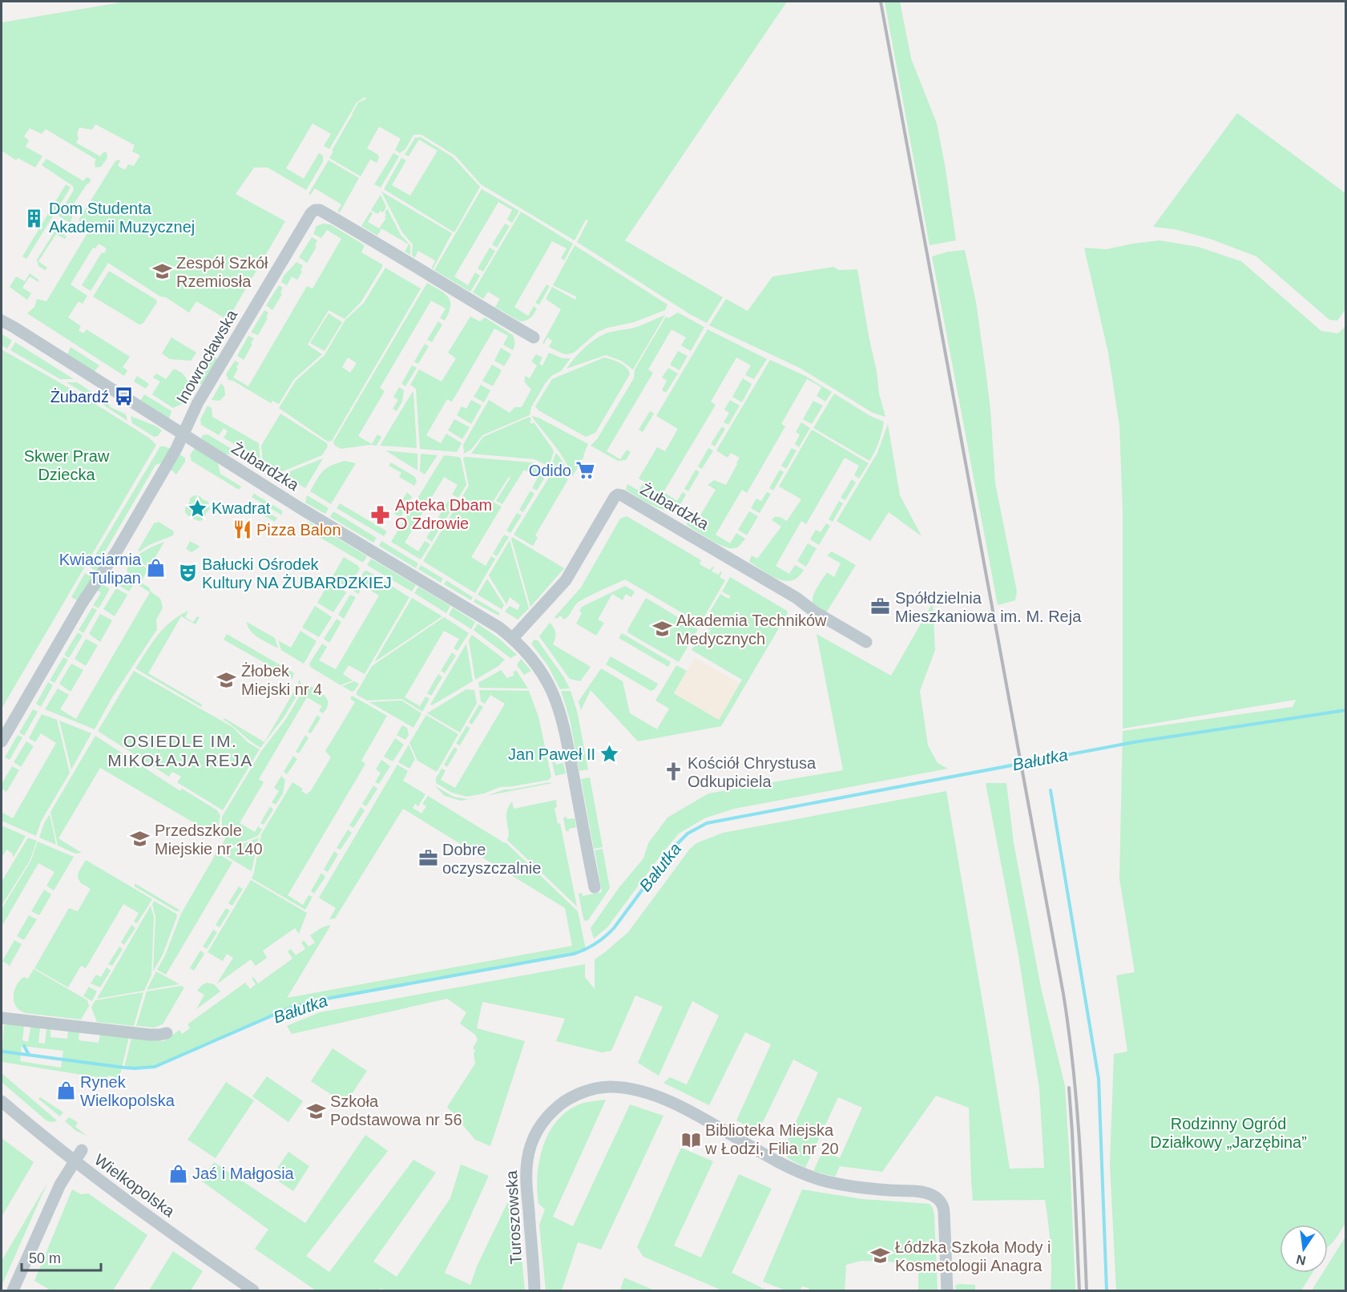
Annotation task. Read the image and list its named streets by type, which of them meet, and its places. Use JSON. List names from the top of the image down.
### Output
{
  "streets": {
    "street": [
      "Inowrocławska",
      "Żubardzka",
      "Wielkopolska",
      "Turoszowska"
    ]
  },
  "crossings": [
    ["Inowrocławska", "Żubardzka"]
  ],
  "districts": ["OSIEDLE IM. MIKOŁAJA REJA"],
  "water": ["Bałutka"],
  "parks": ["Skwer Praw Dziecka", "Rodzinny Ogród Działkowy „Jarzębina”"],
  "places": {
    "building": ["Dom Studenta Akademii Muzycznej"],
    "school or university": [
      "Zespół Szkół Rzemiosła",
      "Akademia Techników Medycznych",
      "Żłobek Miejski nr 4",
      "Przedszkole Miejskie nr 140",
      "Szkoła Podstawowa nr 56",
      "Łódzka Szkoła Mody i Kosmetologii Anagra"
    ],
    "bus stop": ["Żubardź"],
    "supermarket": ["Odido"],
    "place": ["Kwadrat", "Jan Paweł II"],
    "pharmacy": ["Apteka Dbam O Zdrowie"],
    "restaurant": ["Pizza Balon"],
    "shop": ["Kwiaciarnia Tulipan", "Rynek Wielkopolska", "Jaś i Małgosia"],
    "theatre": ["Bałucki Ośrodek Kultury NA ŻUBARDZKIEJ"],
    "office": ["Spółdzielnia Mieszkaniowa im. M. Reja", "Dobre oczyszczalnie"],
    "church": ["Kościół Chrystusa Odkupiciela"],
    "library": ["Biblioteka Miejska w Łodzi, Filia nr 20"]
  },
  "scale_bar": "50 m",
  "north": "bottom"
}
